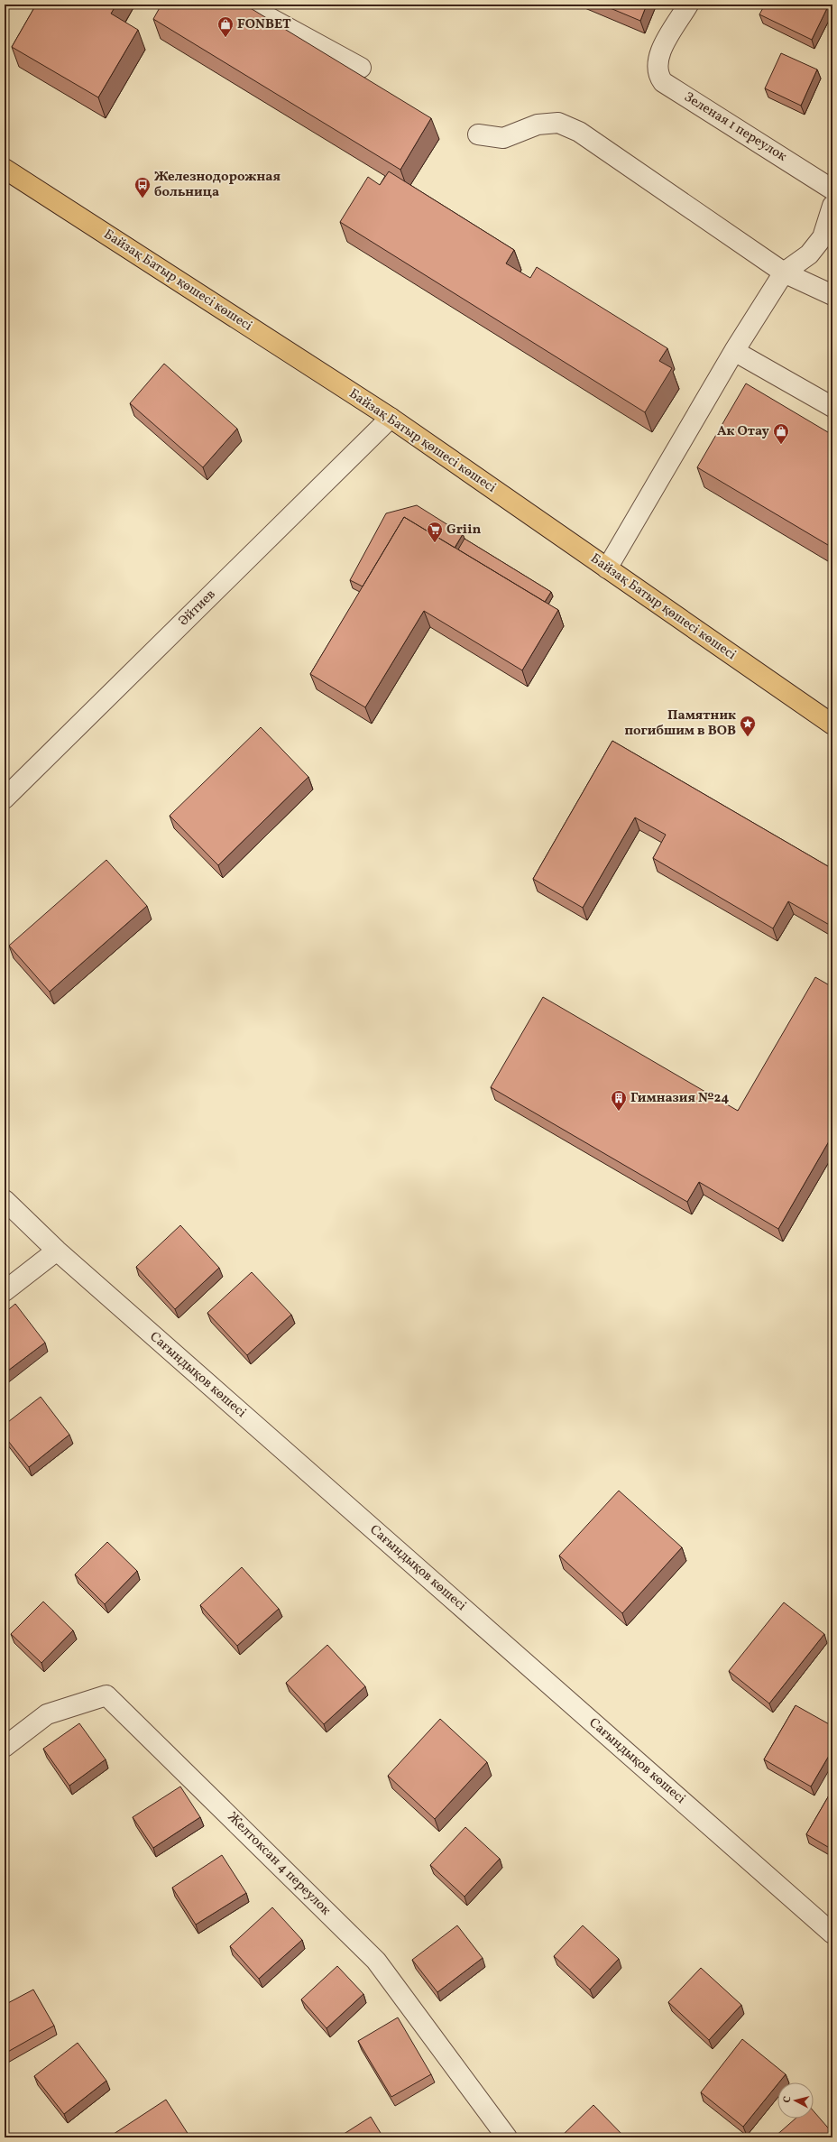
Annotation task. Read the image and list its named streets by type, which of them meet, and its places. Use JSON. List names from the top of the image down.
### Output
{
  "streets": {
    "main road": ["Байзақ Батыр қөшесі көшесі"],
    "street": [
      "Зеленая 1 переулок",
      "Әйтиев",
      "Сағындықов көшесі",
      "Желтоксан 4 переулок"
    ]
  },
  "crossings": [
    ["Байзақ Батыр қөшесі көшесі", "Әйтиев"]
  ],
  "places": {
    "shop": ["FONBET", "Ак Отау"],
    "bus stop": ["Железнодорожная больница"],
    "supermarket": ["Griin"],
    "place": ["Памятник погибшим в ВОВ"],
    "building": ["Гимназия №24"]
  },
  "north": "left"
}
